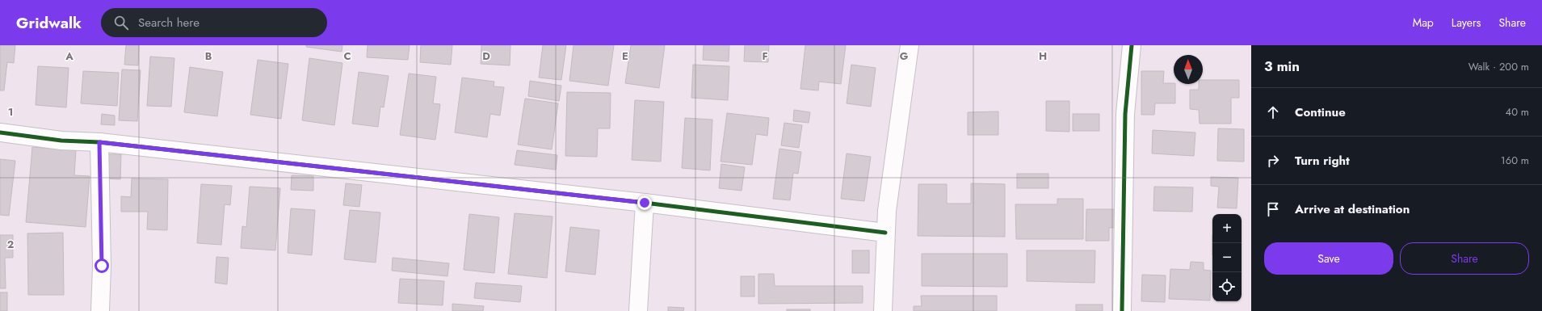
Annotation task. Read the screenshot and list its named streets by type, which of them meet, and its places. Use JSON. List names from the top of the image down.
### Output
{
  "north": "top",
  "page": {
    "header": "Gridwalk",
    "search": "Search here",
    "nav": ["Map", "Layers", "Share"],
    "heading": ["3 min", "Walk · 200 m"],
    "list": [
      ["Continue", "40 m"],
      ["Turn right", "160 m"],
      "Arrive at destination"
    ],
    "map_buttons": ["+", "−"],
    "buttons": ["Save", "Share"]
  },
  "grid": {
    "columns": [
      "A",
      "B",
      "C",
      "D",
      "E",
      "F",
      "G",
      "H"
    ],
    "rows": ["1", "2"]
  }
}
